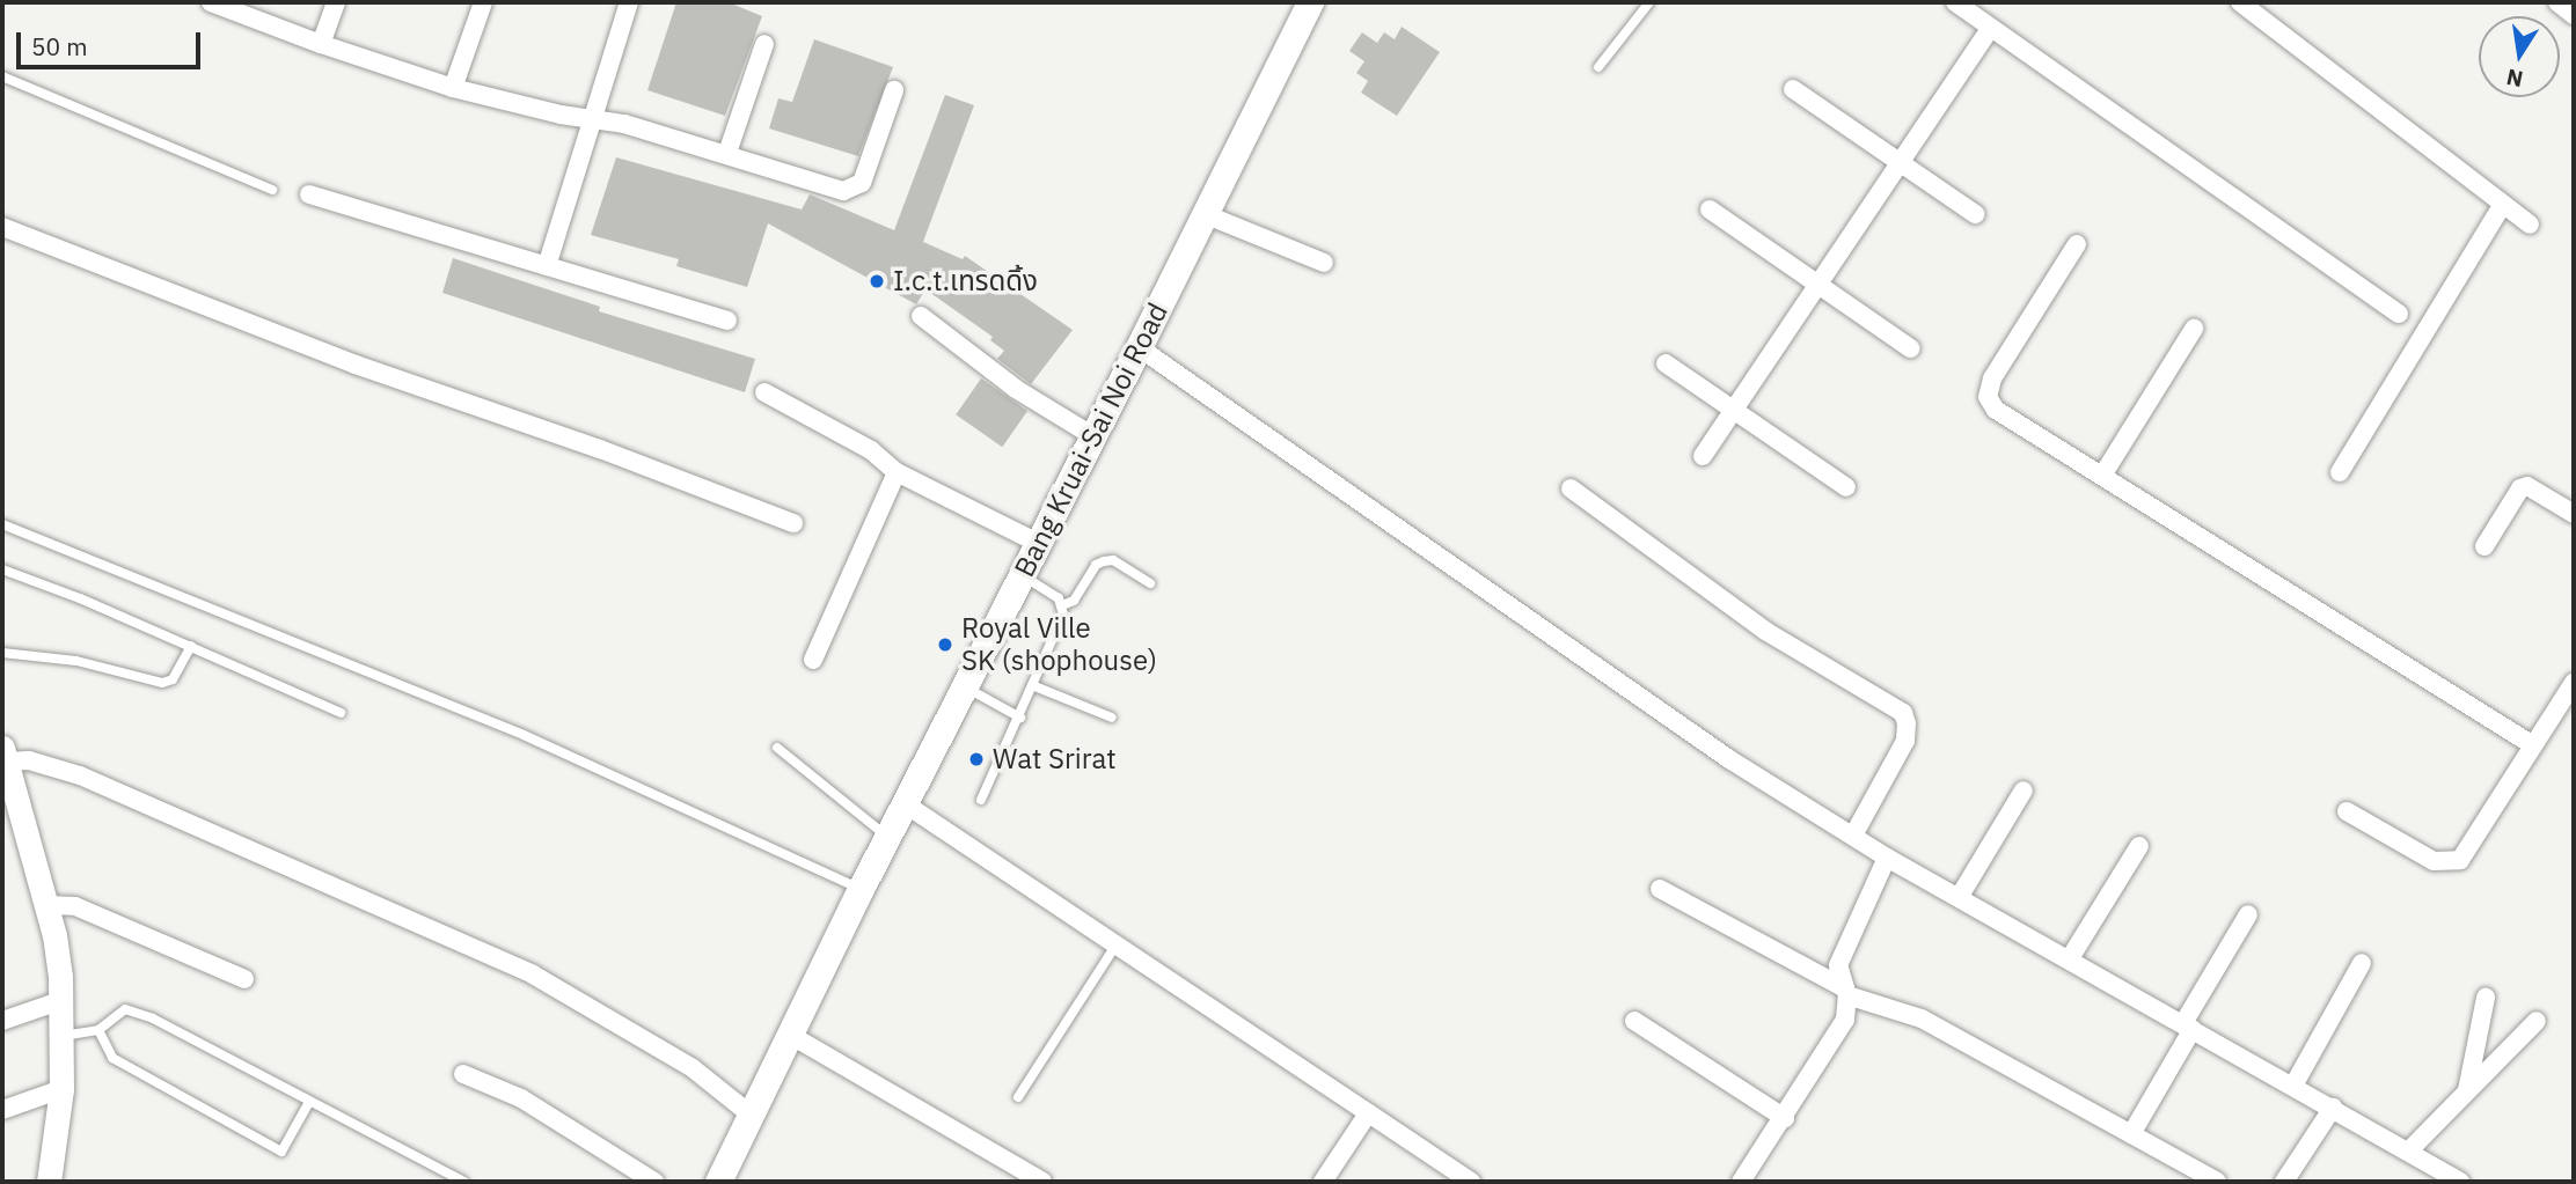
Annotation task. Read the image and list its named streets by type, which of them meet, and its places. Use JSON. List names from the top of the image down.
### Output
{
  "streets": {
    "main road": ["Bang Kruai-Sai Noi Road"]
  },
  "places": ["I.c.t.เทรดดิ้ง", "Royal Ville SK (shophouse)", "Wat Srirat"],
  "scale_bar": "50 m",
  "north": "bottom"
}
